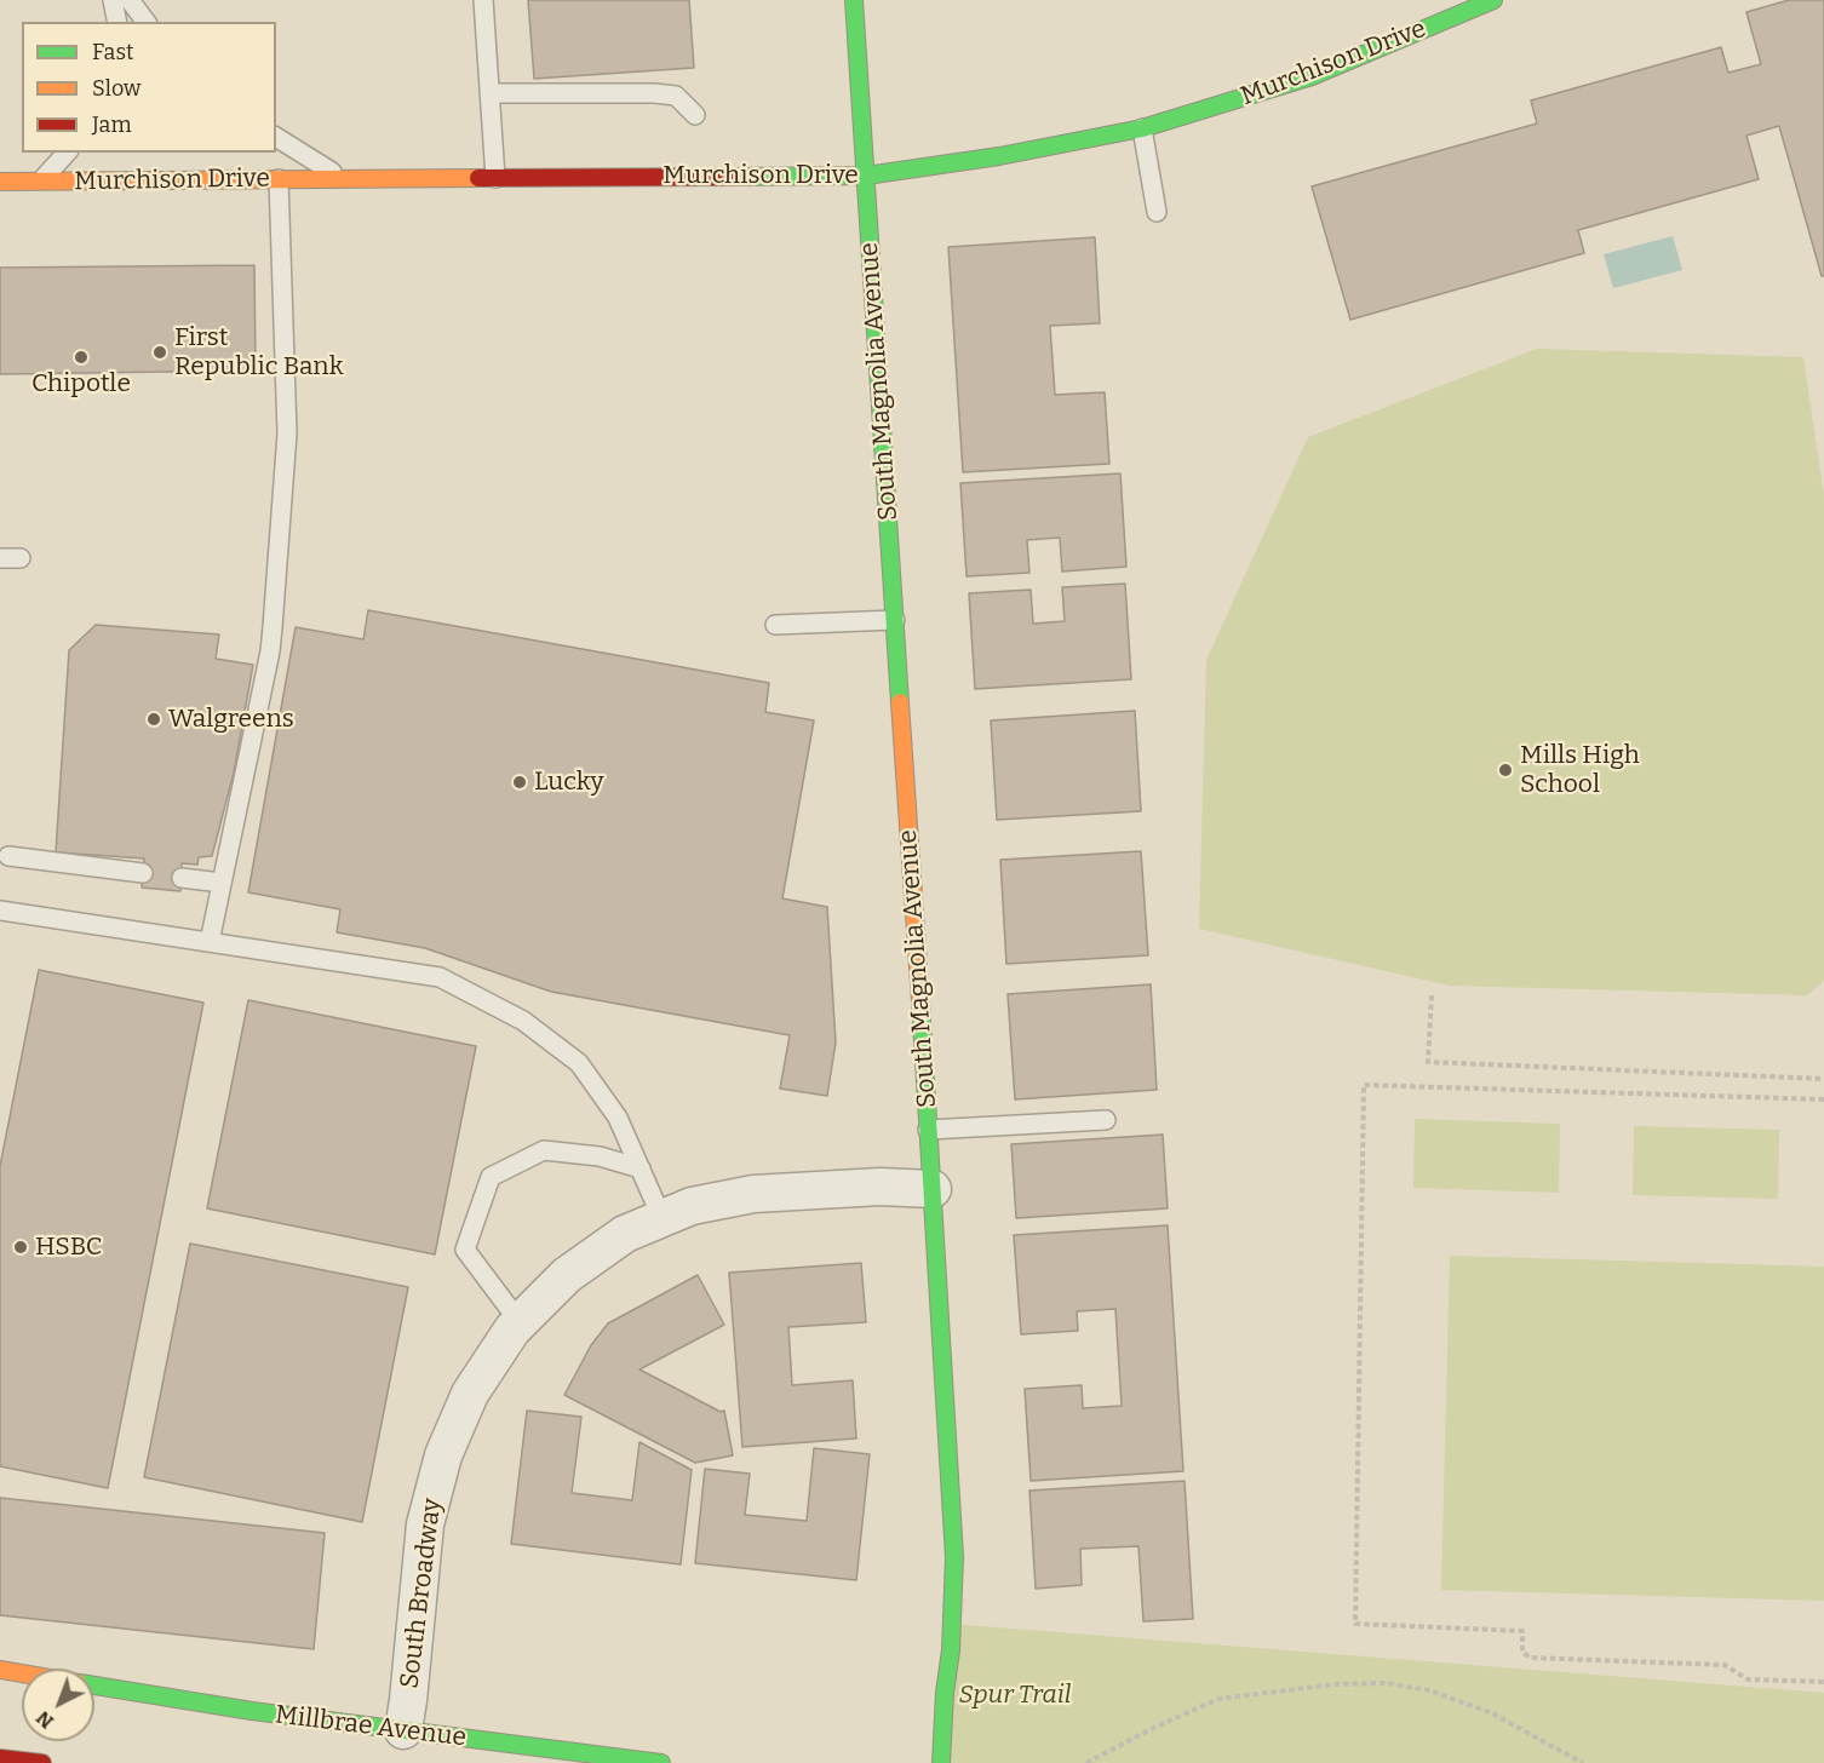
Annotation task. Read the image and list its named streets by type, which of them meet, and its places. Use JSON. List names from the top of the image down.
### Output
{
  "streets": {
    "street": [
      "Murchison Drive",
      "South Magnolia Avenue",
      "South Broadway",
      "Millbrae Avenue"
    ]
  },
  "crossings": [
    ["Murchison Drive", "South Magnolia Avenue"],
    ["South Magnolia Avenue", "South Broadway"],
    ["South Broadway", "Millbrae Avenue"]
  ],
  "parks": ["Spur Trail"],
  "places": [
    "First Republic Bank",
    "Chipotle",
    "Walgreens",
    "Mills High School",
    "Lucky",
    "HSBC"
  ],
  "legend": ["Fast", "Slow", "Jam"],
  "north": "bottom left"
}
